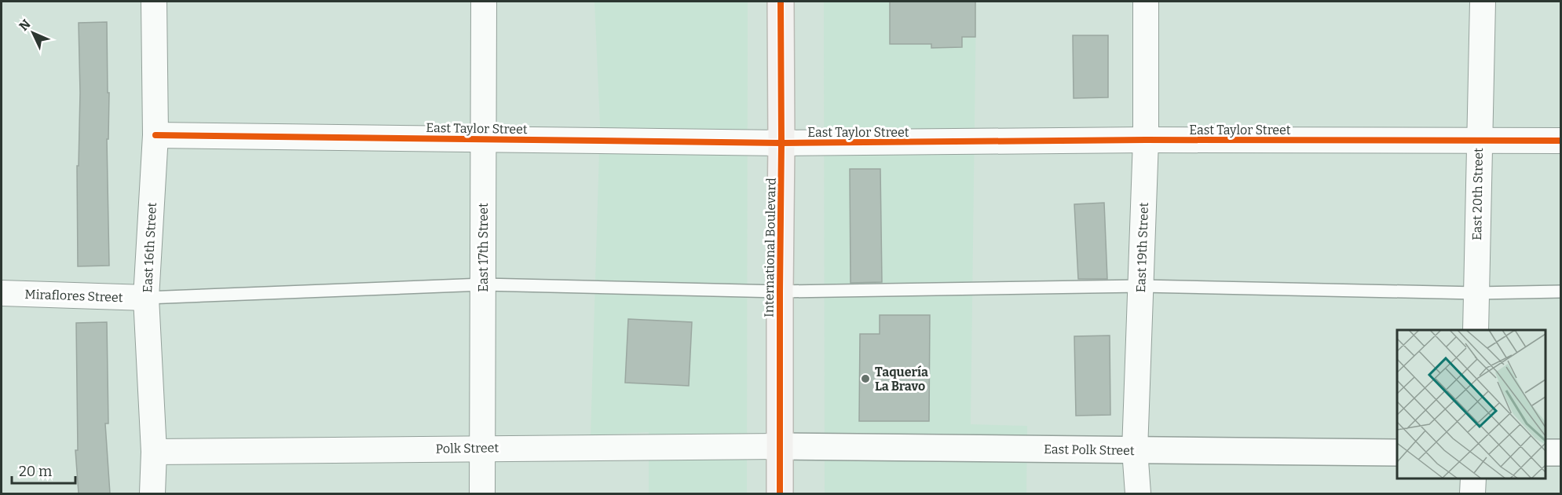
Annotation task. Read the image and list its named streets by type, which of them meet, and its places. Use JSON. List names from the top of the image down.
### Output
{
  "streets": {
    "main road": ["International Boulevard"],
    "street": [
      "East Taylor Street",
      "East 20th Street",
      "East 16th Street",
      "East 17th Street",
      "East 19th Street",
      "Miraflores Street",
      "Polk Street",
      "East Polk Street"
    ]
  },
  "crossings": [
    ["East Taylor Street", "East 20th Street"],
    ["East Taylor Street", "East 16th Street"],
    ["East Taylor Street", "East 17th Street"],
    ["East Taylor Street", "International Boulevard"],
    ["East Taylor Street", "East 19th Street"],
    ["East 16th Street", "Miraflores Street"],
    ["East 16th Street", "Polk Street"],
    ["East 17th Street", "Polk Street"],
    ["International Boulevard", "Polk Street"],
    ["International Boulevard", "East Polk Street"],
    ["East 19th Street", "East Polk Street"],
    ["Polk Street", "East Polk Street"]
  ],
  "places": ["Taquería La Bravo"],
  "scale_bar": "20 m",
  "north": "top left"
}
